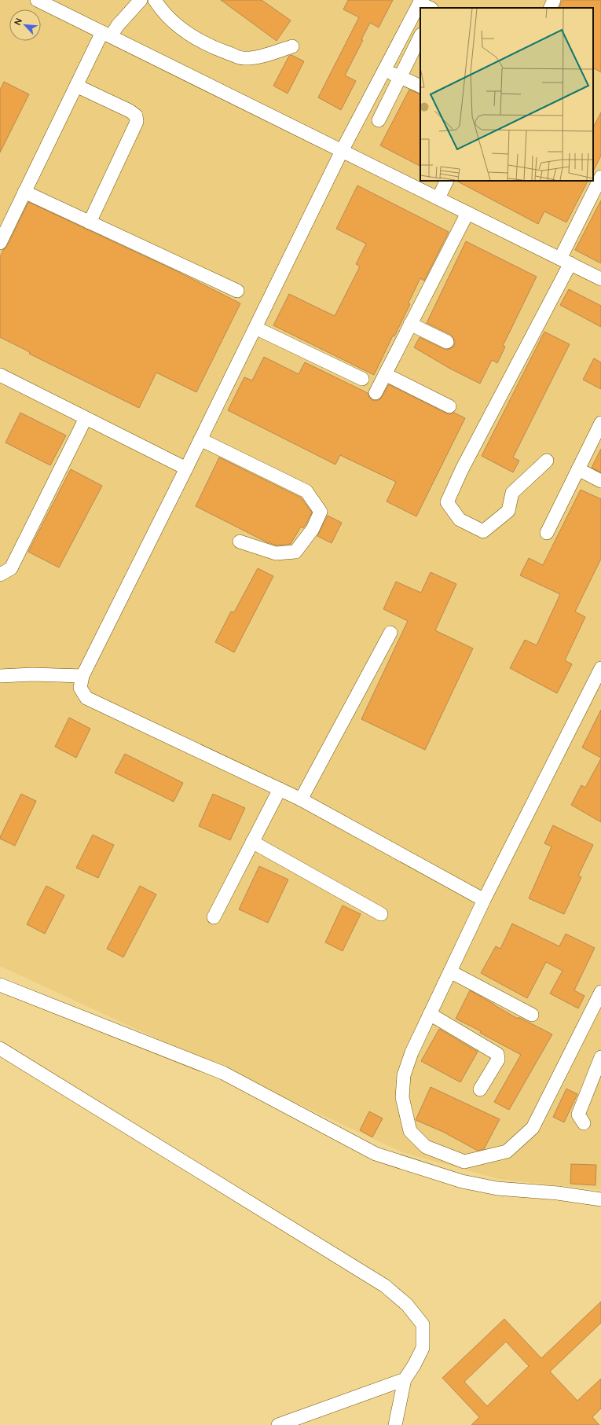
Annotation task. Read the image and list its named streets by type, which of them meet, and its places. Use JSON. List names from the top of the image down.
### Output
{
  "north": "top left"
}
